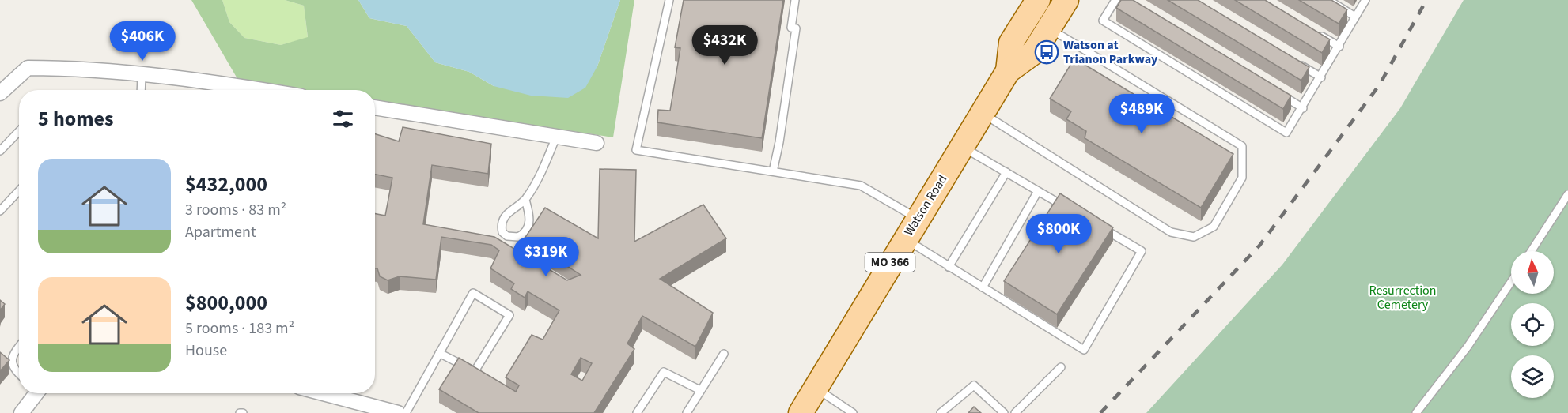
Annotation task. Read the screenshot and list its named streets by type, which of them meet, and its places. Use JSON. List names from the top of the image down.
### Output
{
  "streets": {
    "main road": ["Watson Road", "MO 366"]
  },
  "parks": ["Resurrection Cemetery"],
  "places": {
    "bus stop": ["Watson at Trianon Parkway"]
  },
  "north": "top",
  "page": {
    "price": [
      "$406K",
      "$432K",
      "$489K",
      "$800K",
      "$319K"
    ],
    "heading": "5 homes",
    "list": [
      {
        "name": "$432,000",
        "note": "3 rooms · 83 m² · Apartment"
      },
      {
        "name": "$800,000",
        "note": "5 rooms · 183 m² · House"
      }
    ]
  }
}
